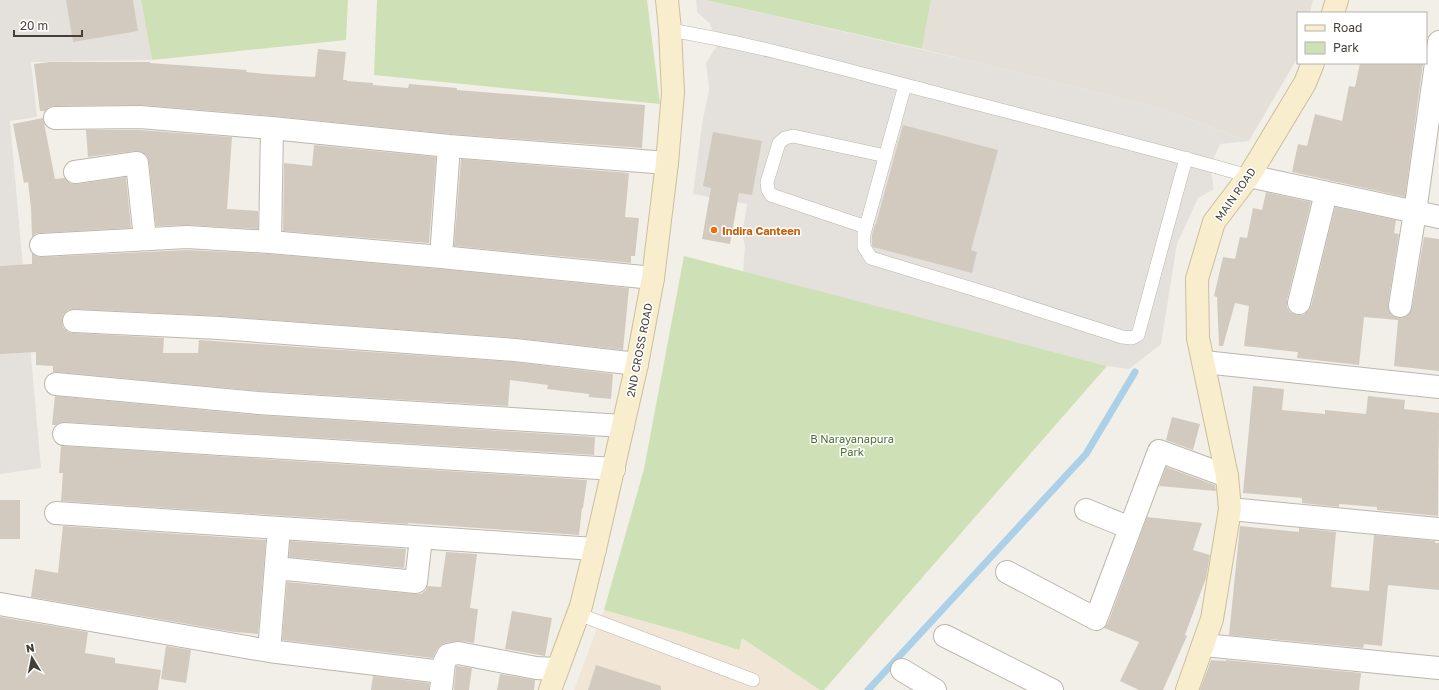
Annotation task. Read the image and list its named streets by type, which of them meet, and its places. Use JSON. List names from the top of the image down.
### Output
{
  "streets": {
    "street": ["MAIN ROAD", "2ND CROSS ROAD"]
  },
  "parks": ["B Narayanapura Park"],
  "places": ["Indira Canteen"],
  "legend": ["Road", "Park"],
  "scale_bar": "20 m",
  "north": "top"
}
